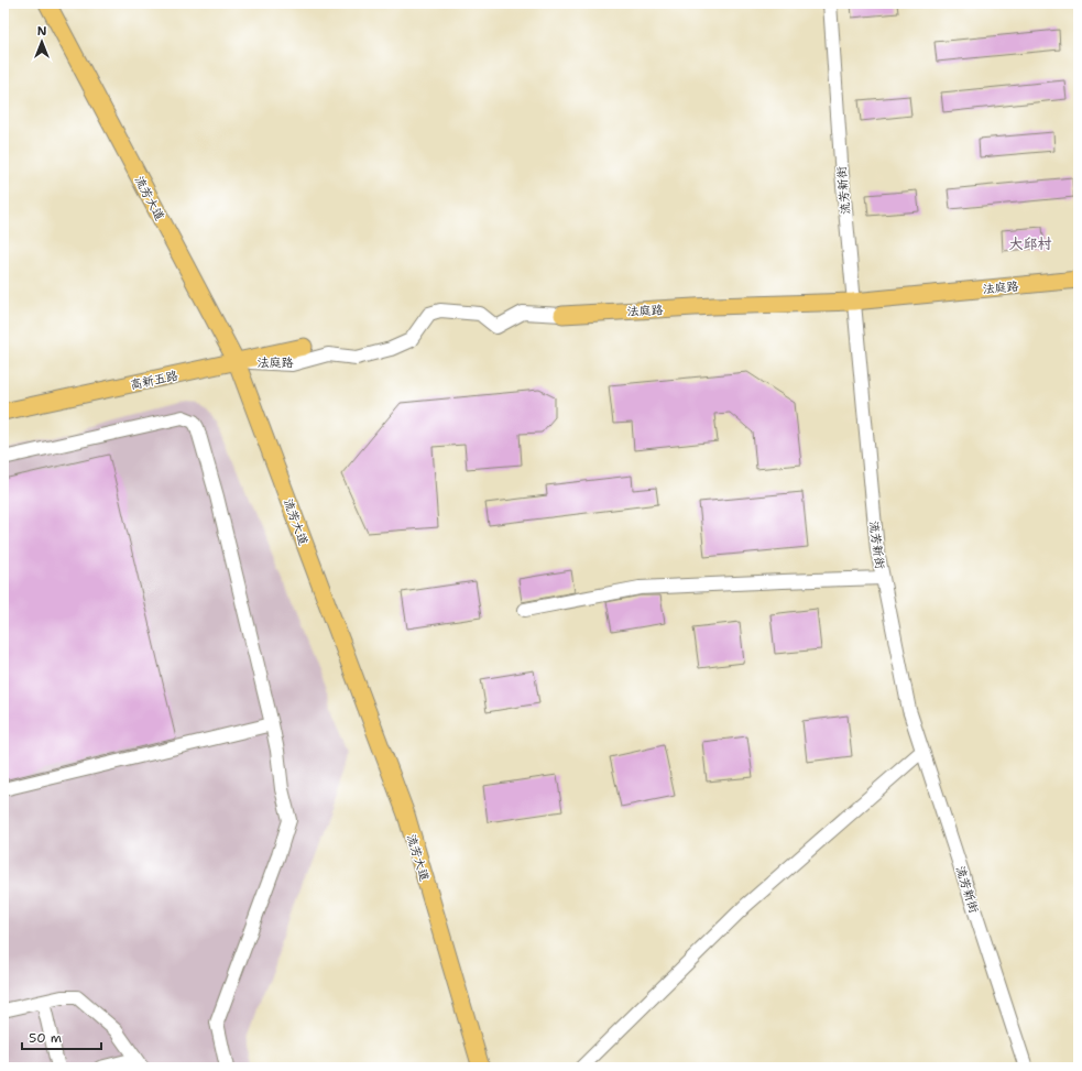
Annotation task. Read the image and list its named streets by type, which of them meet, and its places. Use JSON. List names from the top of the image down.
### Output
{
  "streets": {
    "main road": ["流芳大道", "法庭路", "高新五路"],
    "street": ["流芳新街"]
  },
  "crossings": [
    ["流芳新街", "法庭路"],
    ["流芳大道", "法庭路"],
    ["流芳大道", "高新五路"],
    ["法庭路", "高新五路"]
  ],
  "districts": ["大邱村"],
  "scale_bar": "50 m",
  "north": "top"
}
